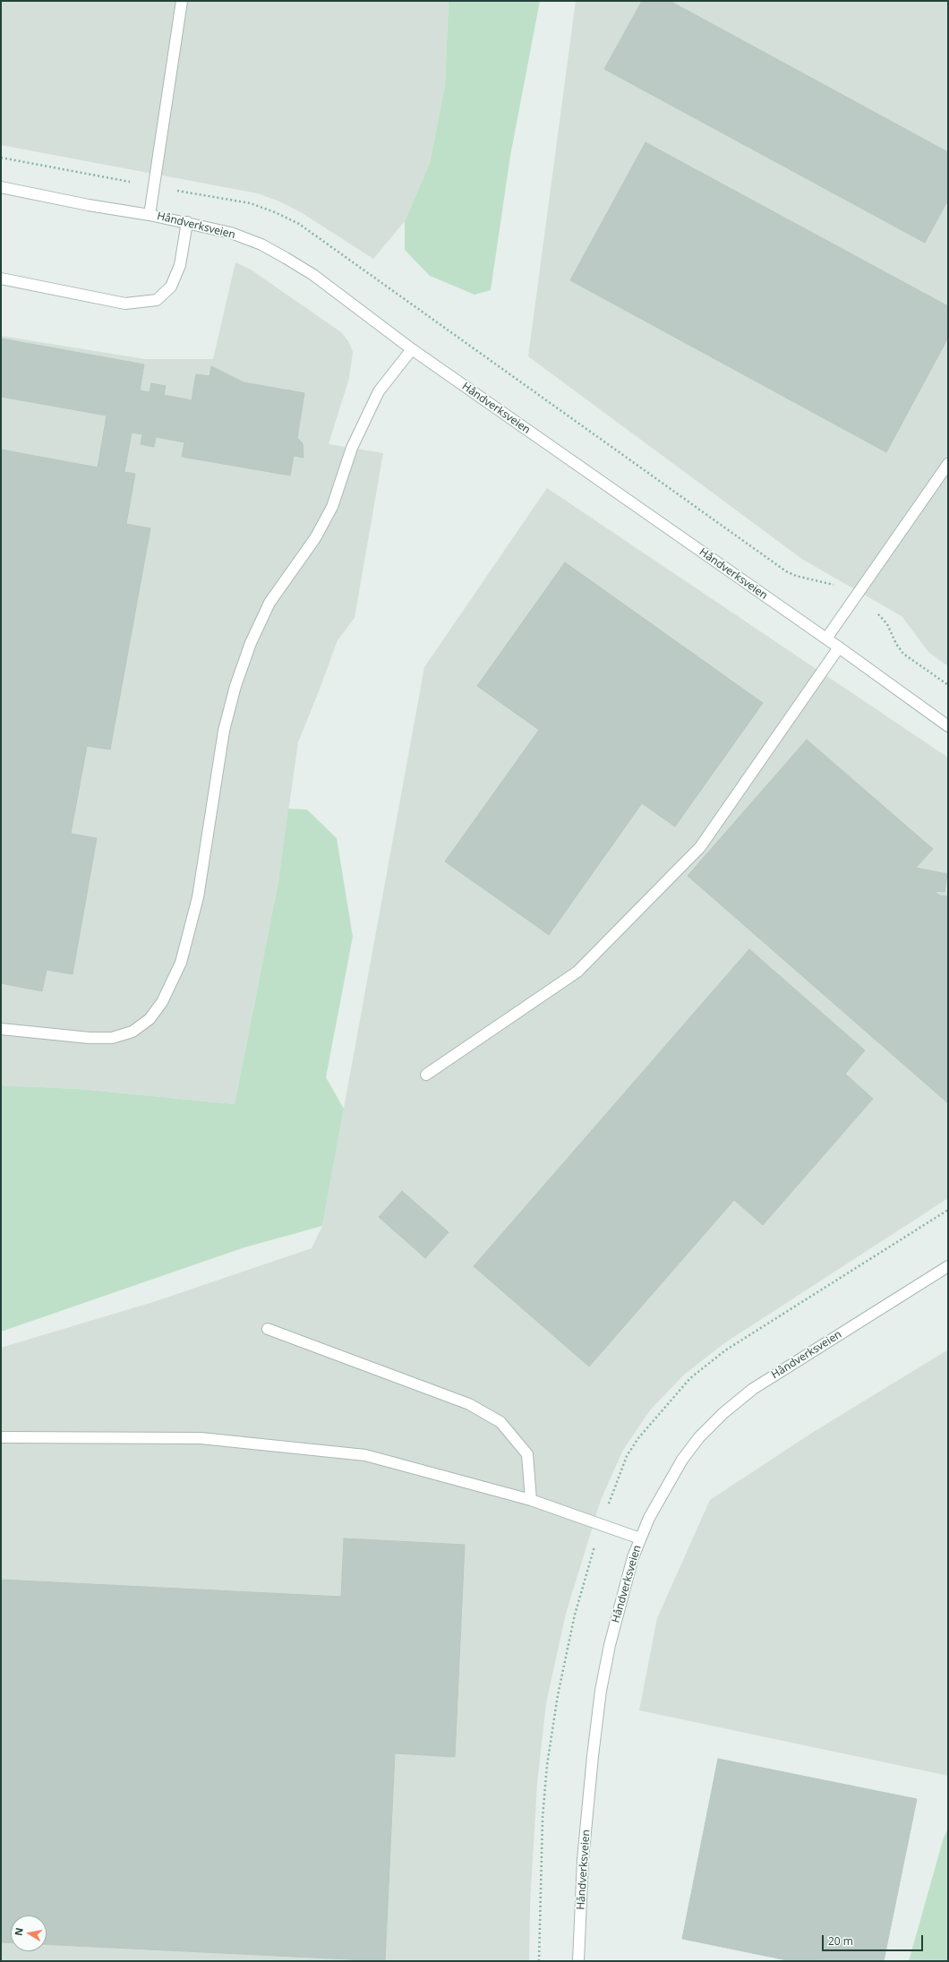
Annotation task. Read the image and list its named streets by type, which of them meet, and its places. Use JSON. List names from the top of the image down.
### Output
{
  "streets": {
    "street": ["Håndverksveien"]
  },
  "scale_bar": "20 m",
  "north": "left"
}
